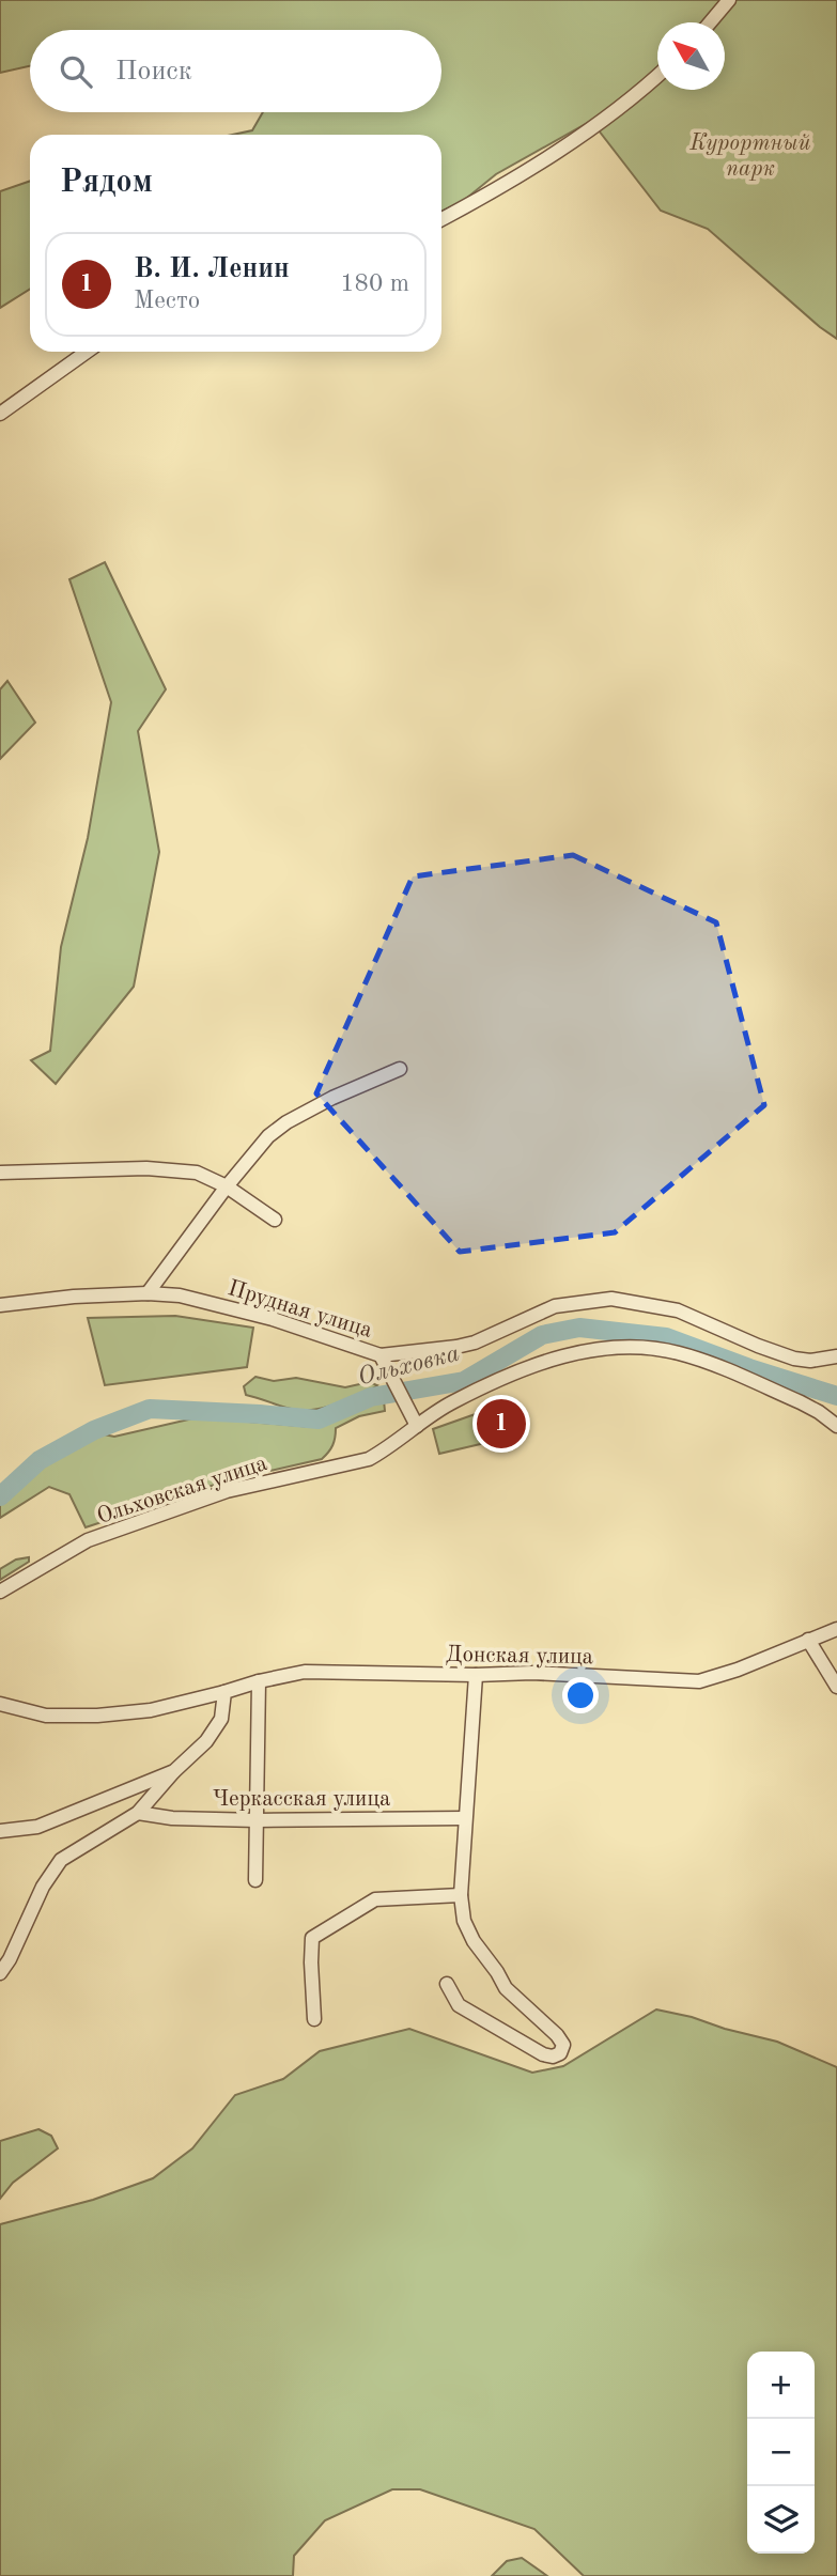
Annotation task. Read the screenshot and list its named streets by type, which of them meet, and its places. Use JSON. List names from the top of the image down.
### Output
{
  "streets": {
    "street": [
      "Прудная улица",
      "Ольховская улица",
      "Донская улица",
      "Черкасская улица"
    ]
  },
  "water": ["Ольховка"],
  "parks": ["Курортный парк"],
  "north": "top left",
  "page": {
    "search": "Поиск",
    "heading": "Рядом",
    "list": [
      {
        "mark": "1",
        "name": "В. И. Ленин",
        "note": "Место",
        "value": "180 m"
      }
    ],
    "pins": "1",
    "map_buttons": ["+", "−"]
  }
}
